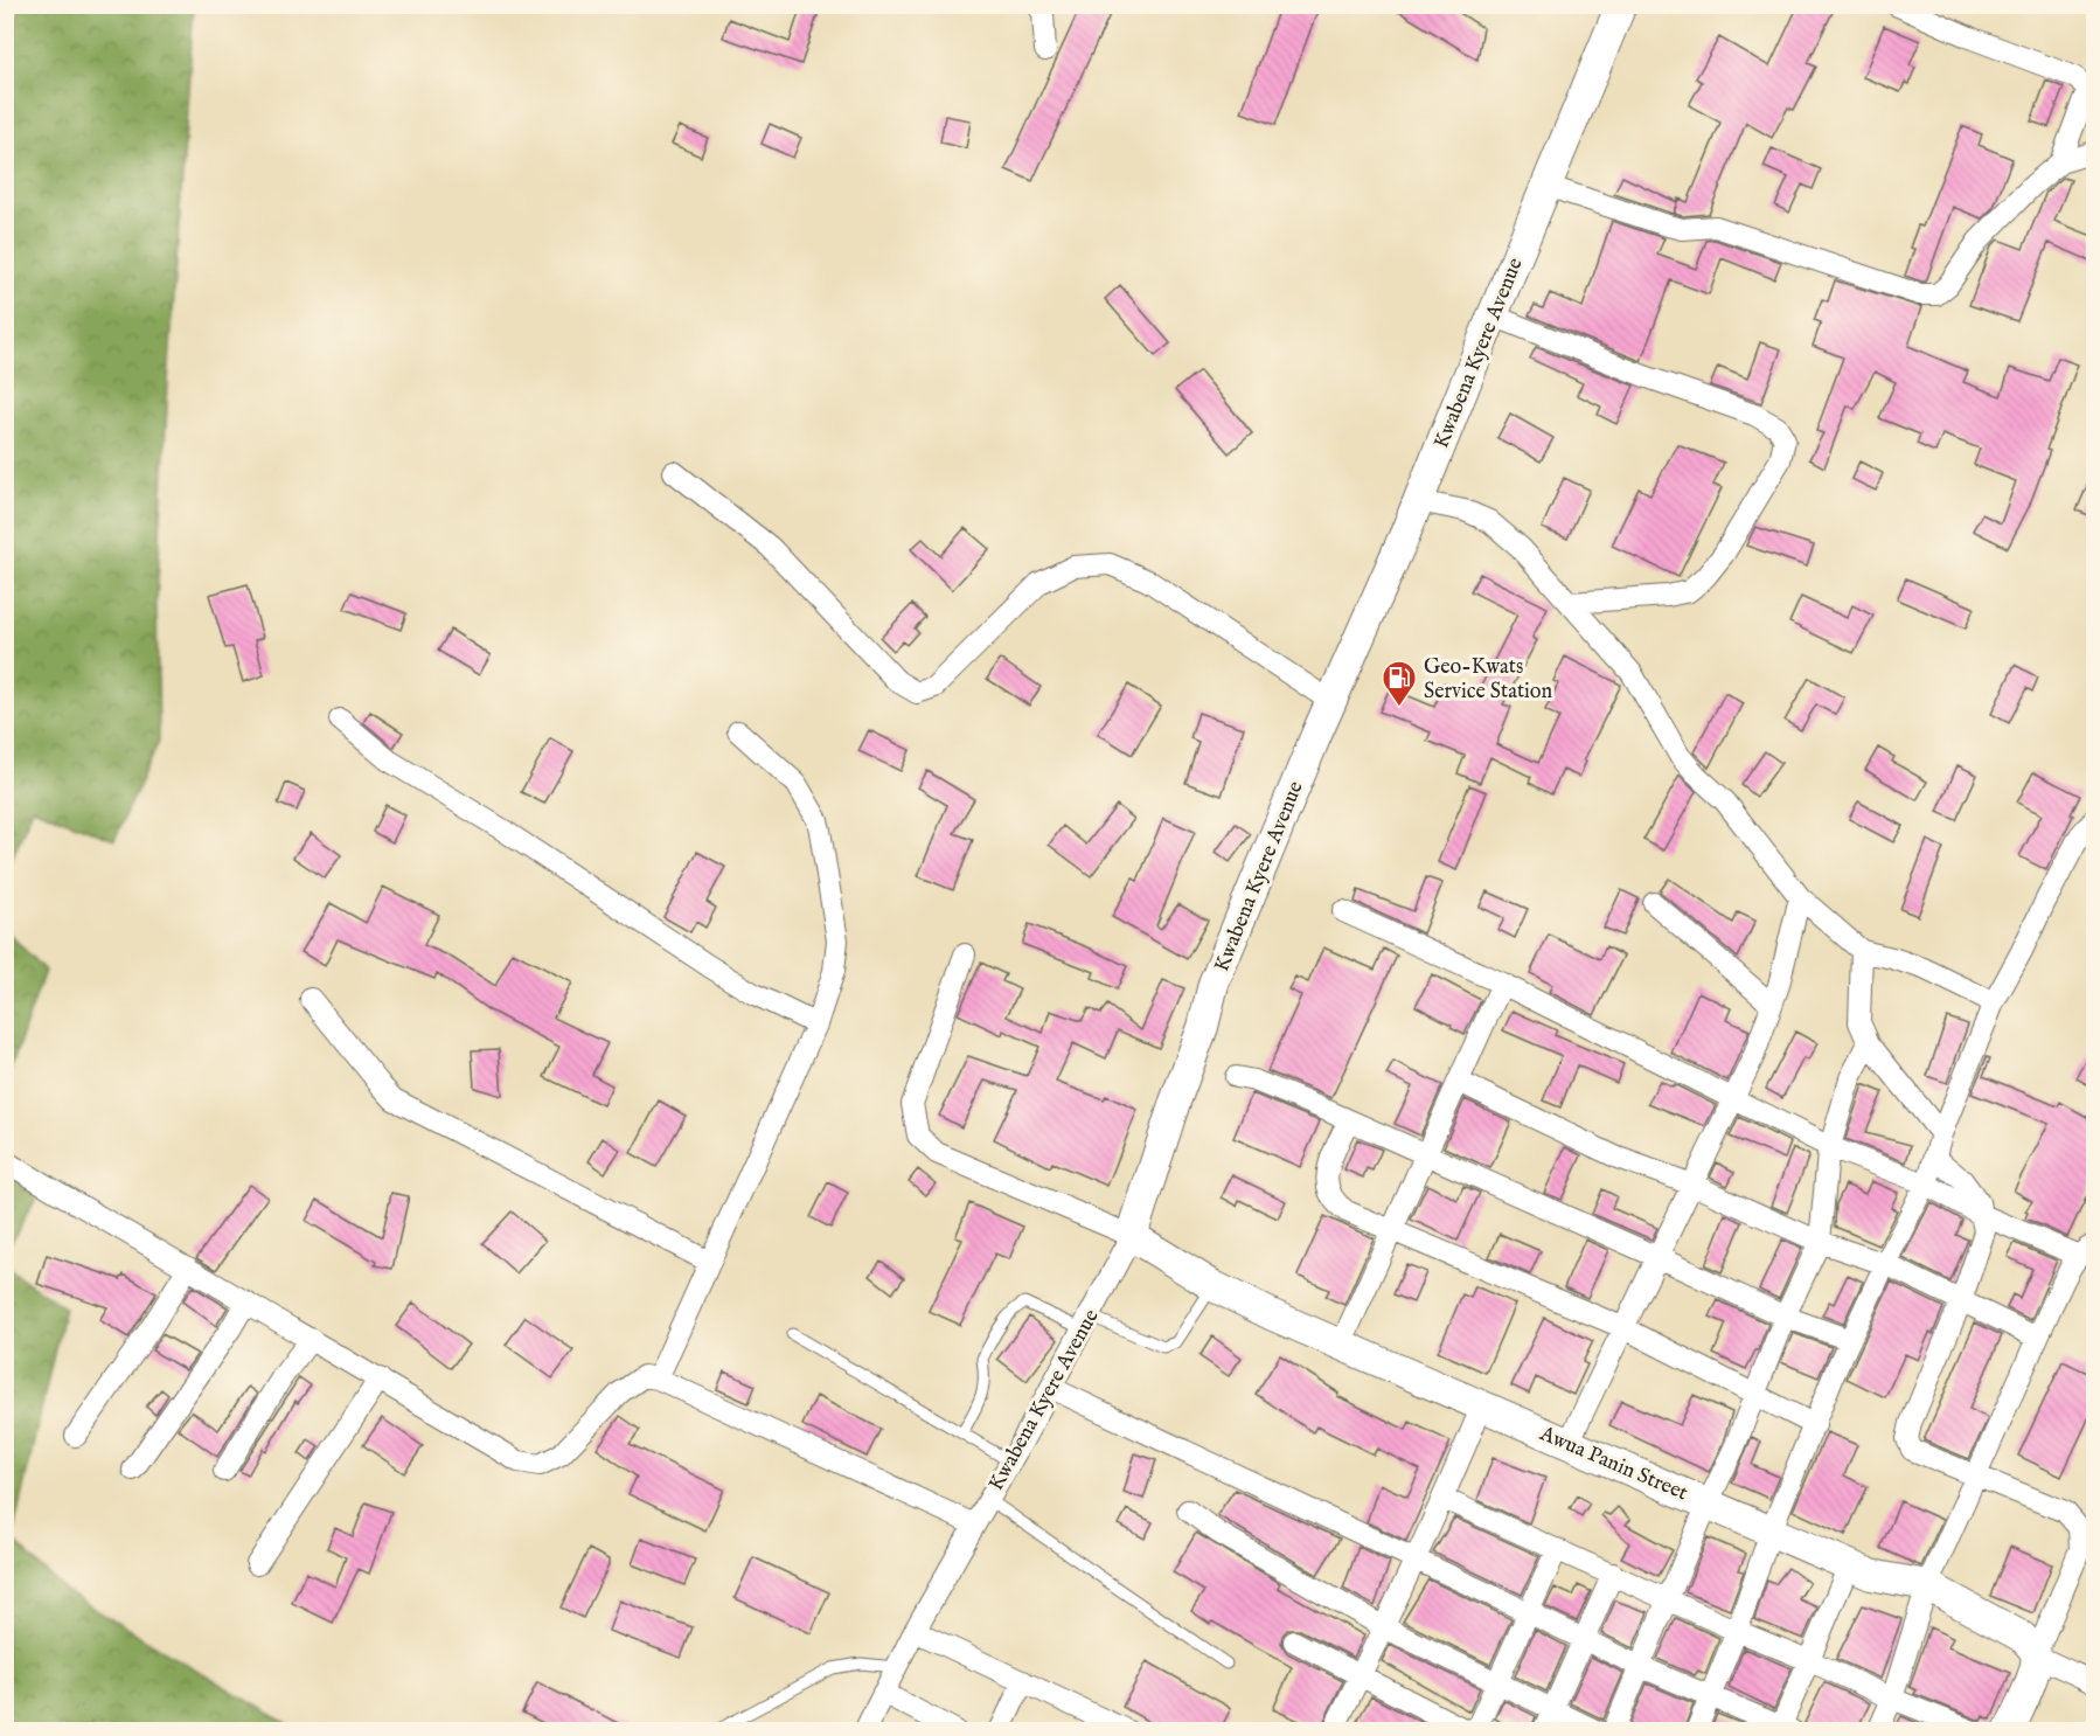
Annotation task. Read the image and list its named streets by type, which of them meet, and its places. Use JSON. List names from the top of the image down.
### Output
{
  "streets": {
    "main road": ["Kwabena Kyere Avenue", "Awua Panin Street"]
  },
  "crossings": [
    ["Kwabena Kyere Avenue", "Awua Panin Street"]
  ],
  "places": {
    "fuel station": ["Geo-Kwats Service Station"]
  }
}
